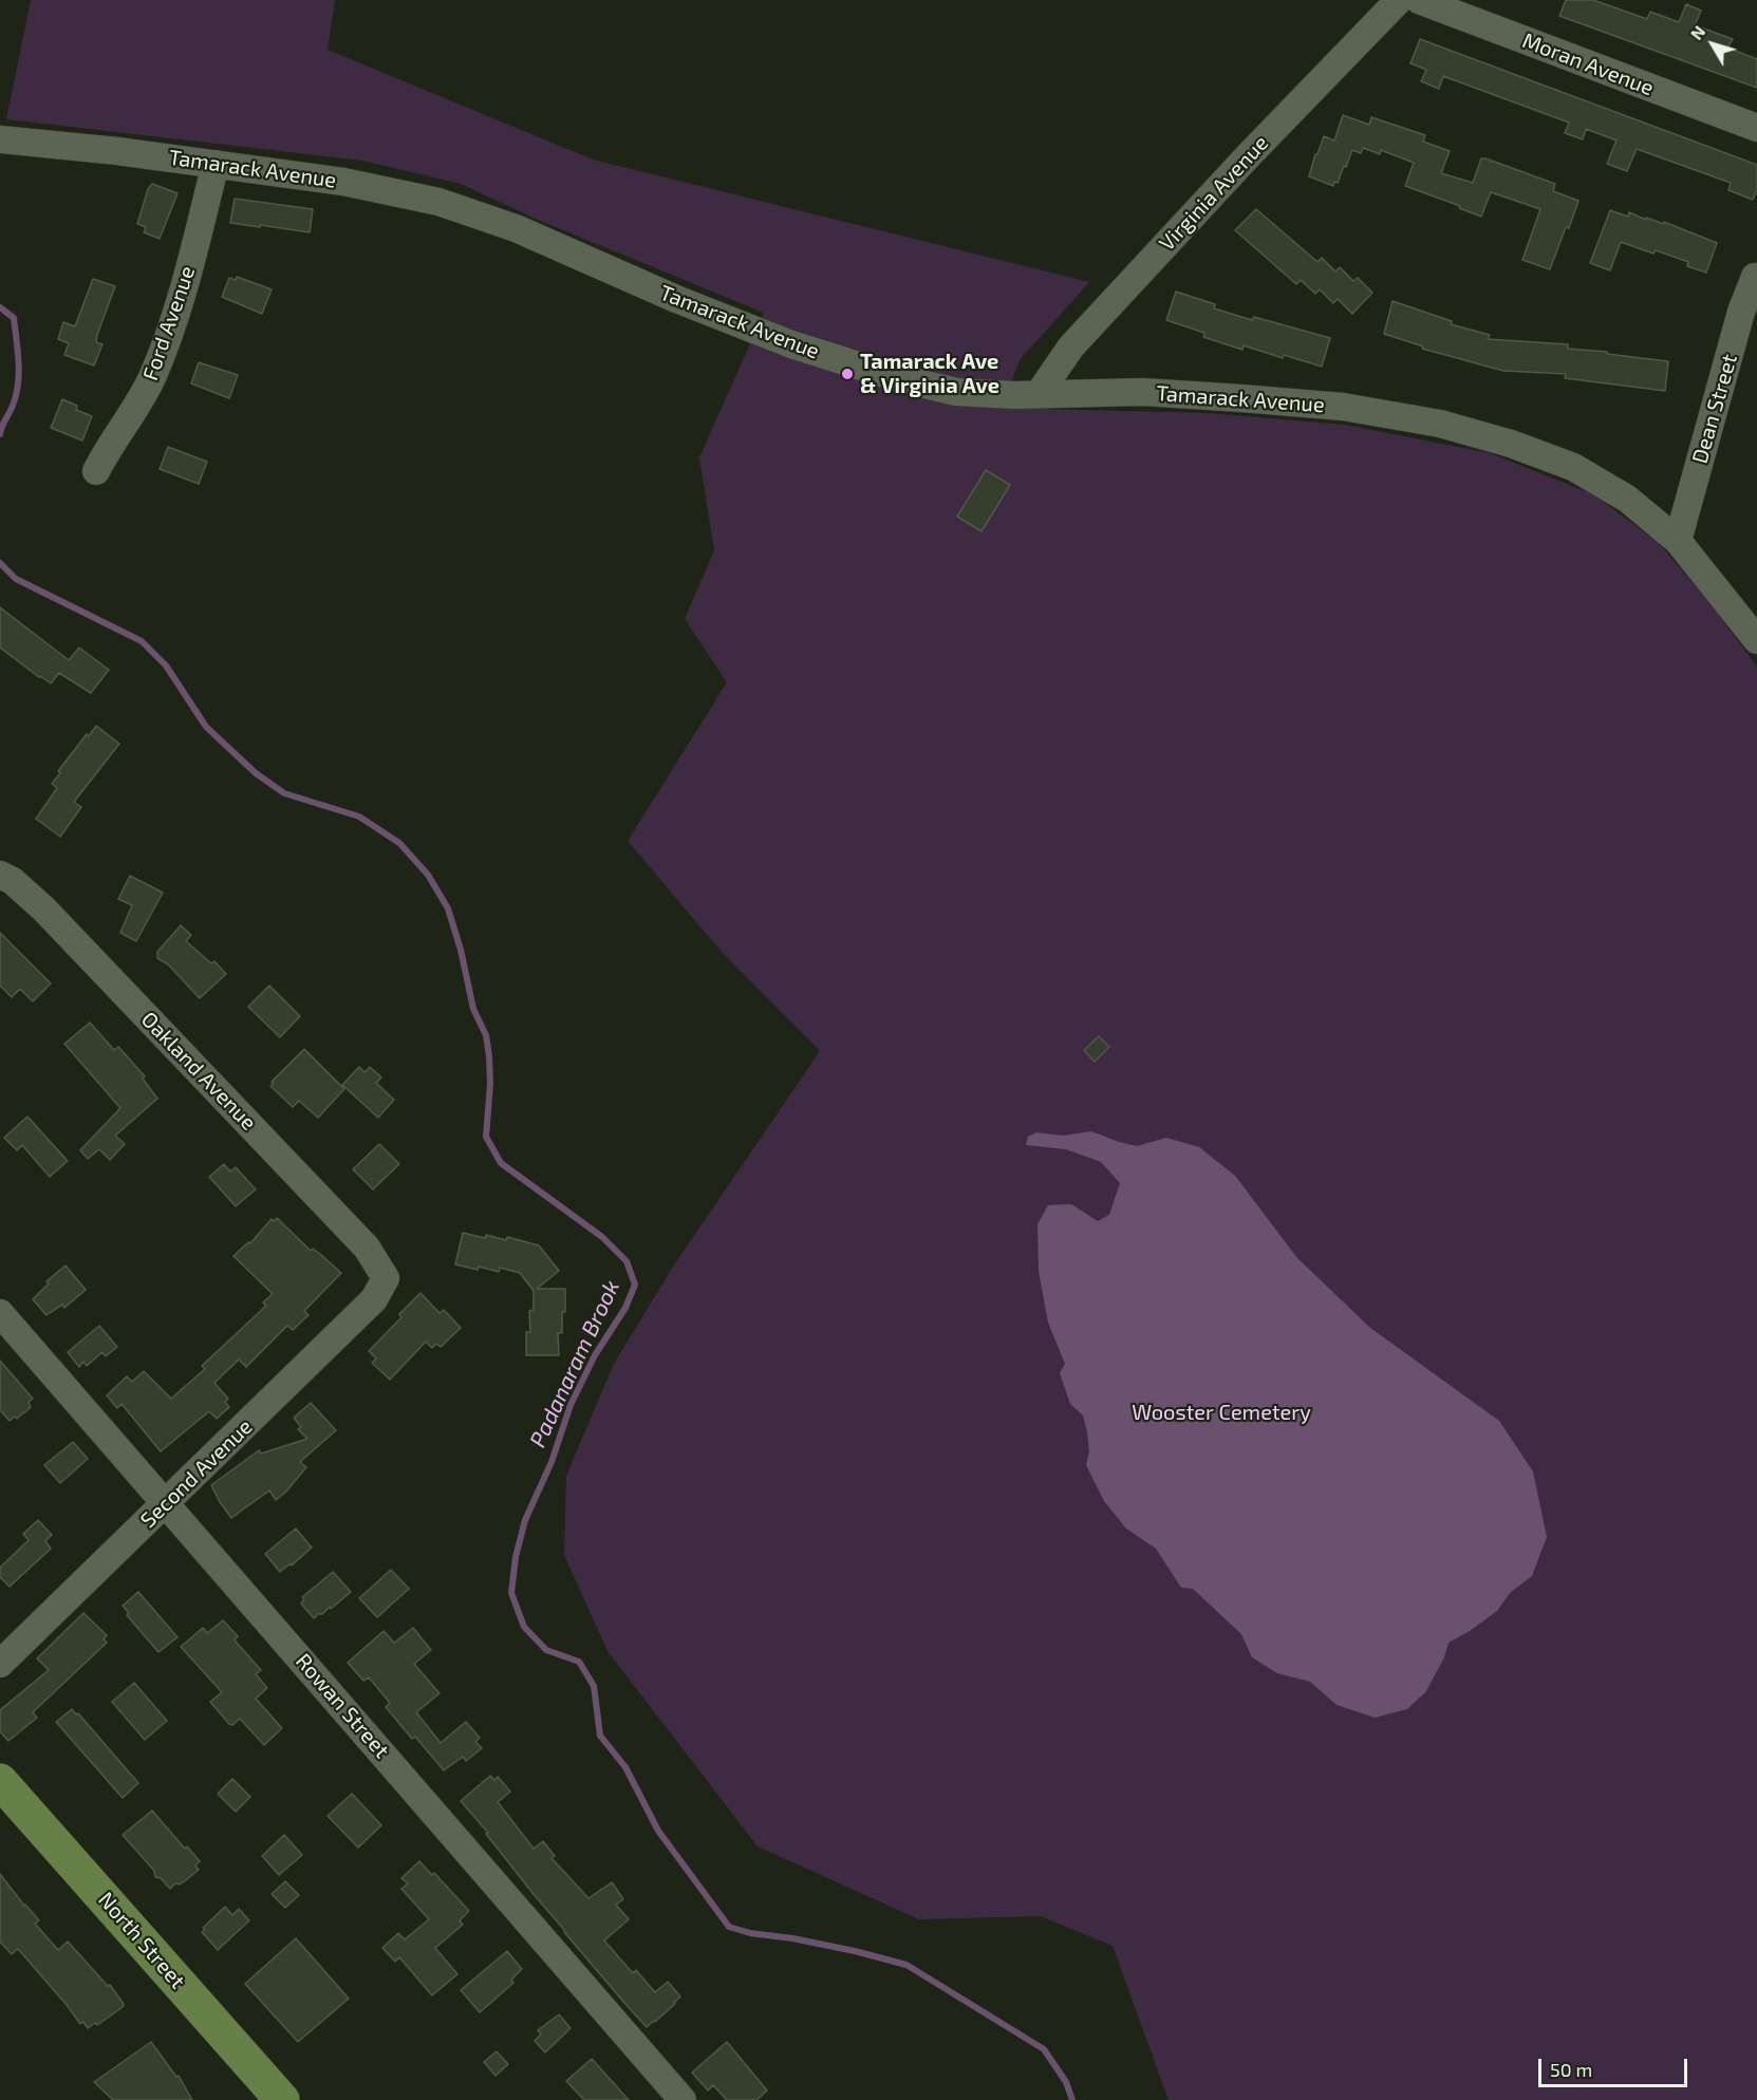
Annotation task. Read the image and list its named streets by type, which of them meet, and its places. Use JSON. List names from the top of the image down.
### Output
{
  "streets": {
    "main road": ["North Street"],
    "street": [
      "Moran Avenue",
      "Tamarack Avenue",
      "Virginia Avenue",
      "Ford Avenue",
      "Dean Street",
      "Oakland Avenue",
      "Second Avenue",
      "Rowan Street"
    ]
  },
  "crossings": [
    ["Tamarack Avenue", "Virginia Avenue"],
    ["Tamarack Avenue", "Ford Avenue"],
    ["Tamarack Avenue", "Dean Street"],
    ["Oakland Avenue", "Second Avenue"],
    ["Second Avenue", "Rowan Street"]
  ],
  "water": ["Padanaram Brook"],
  "parks": ["Wooster Cemetery"],
  "places": ["Tamarack Ave & Virginia Ave"],
  "scale_bar": "50 m",
  "north": "top left"
}
